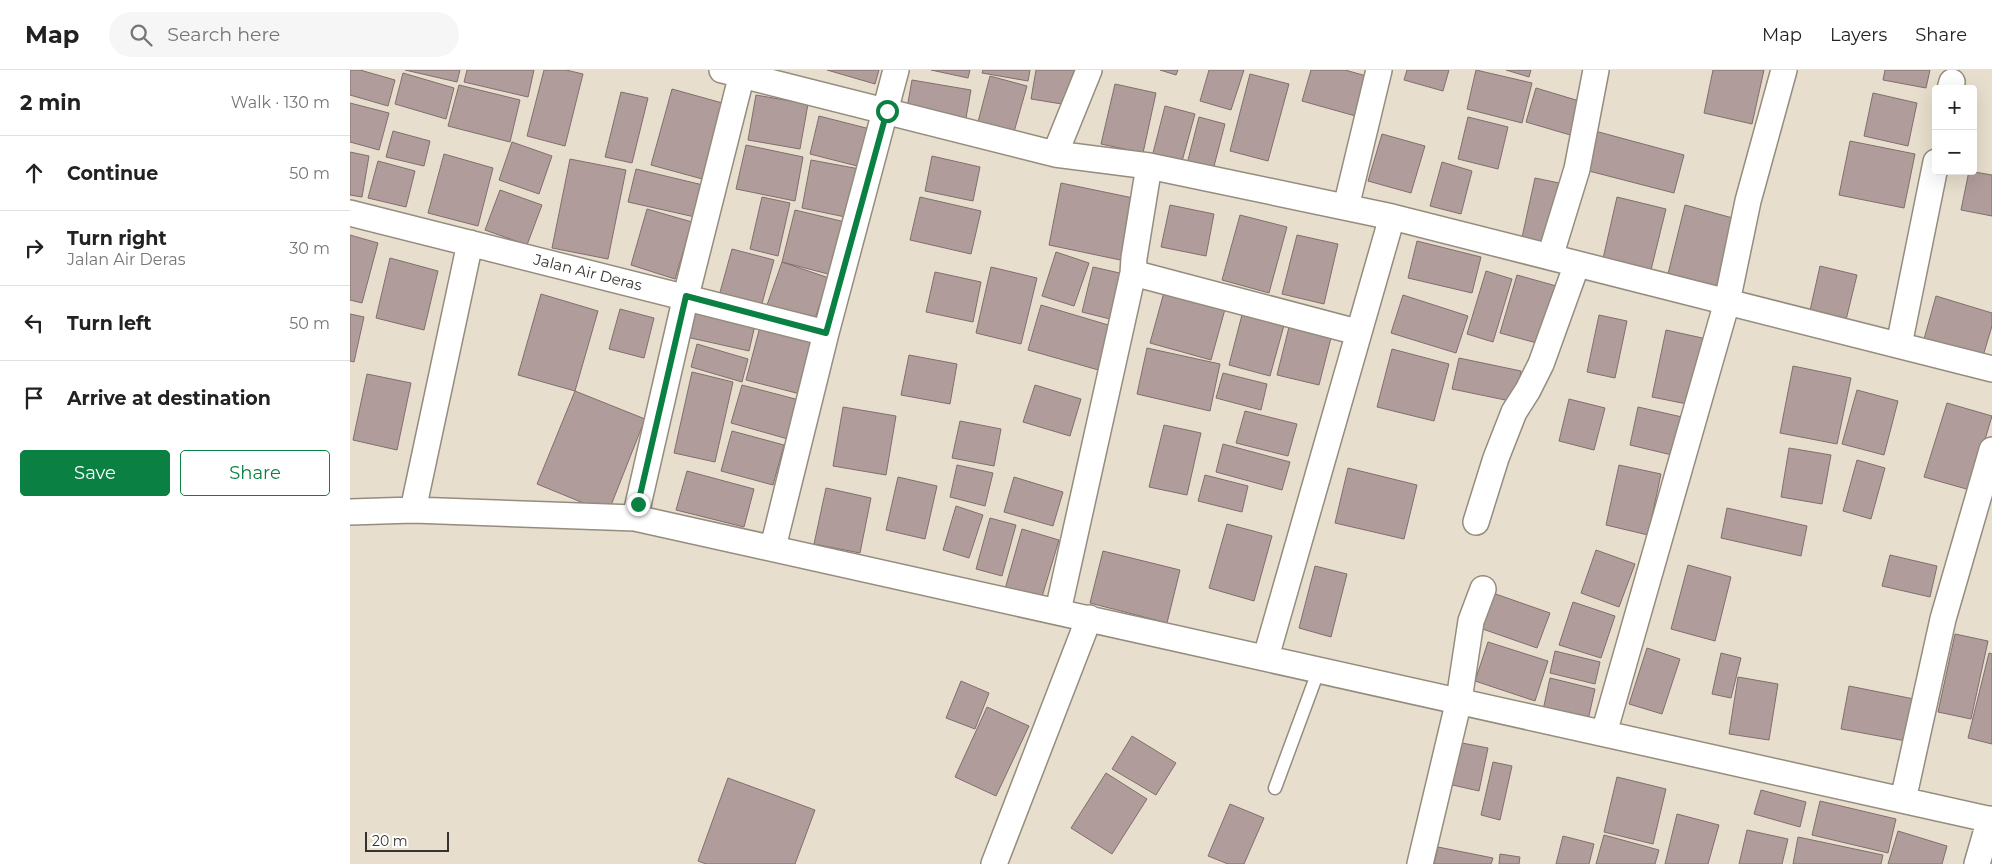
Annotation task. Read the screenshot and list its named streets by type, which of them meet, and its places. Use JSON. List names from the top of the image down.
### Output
{
  "streets": {
    "street": ["Jalan Air Deras"]
  },
  "scale_bar": "20 m",
  "page": {
    "header": "Map",
    "search": "Search here",
    "nav": ["Map", "Layers", "Share"],
    "heading": ["2 min", "Walk · 130 m"],
    "map_buttons": ["+", "−"],
    "list": [
      ["Continue", "50 m"],
      ["Turn right", "Jalan Air Deras", "30 m"],
      ["Turn left", "50 m"],
      "Arrive at destination"
    ],
    "buttons": ["Save", "Share"],
    "scale": "20 m"
  }
}
